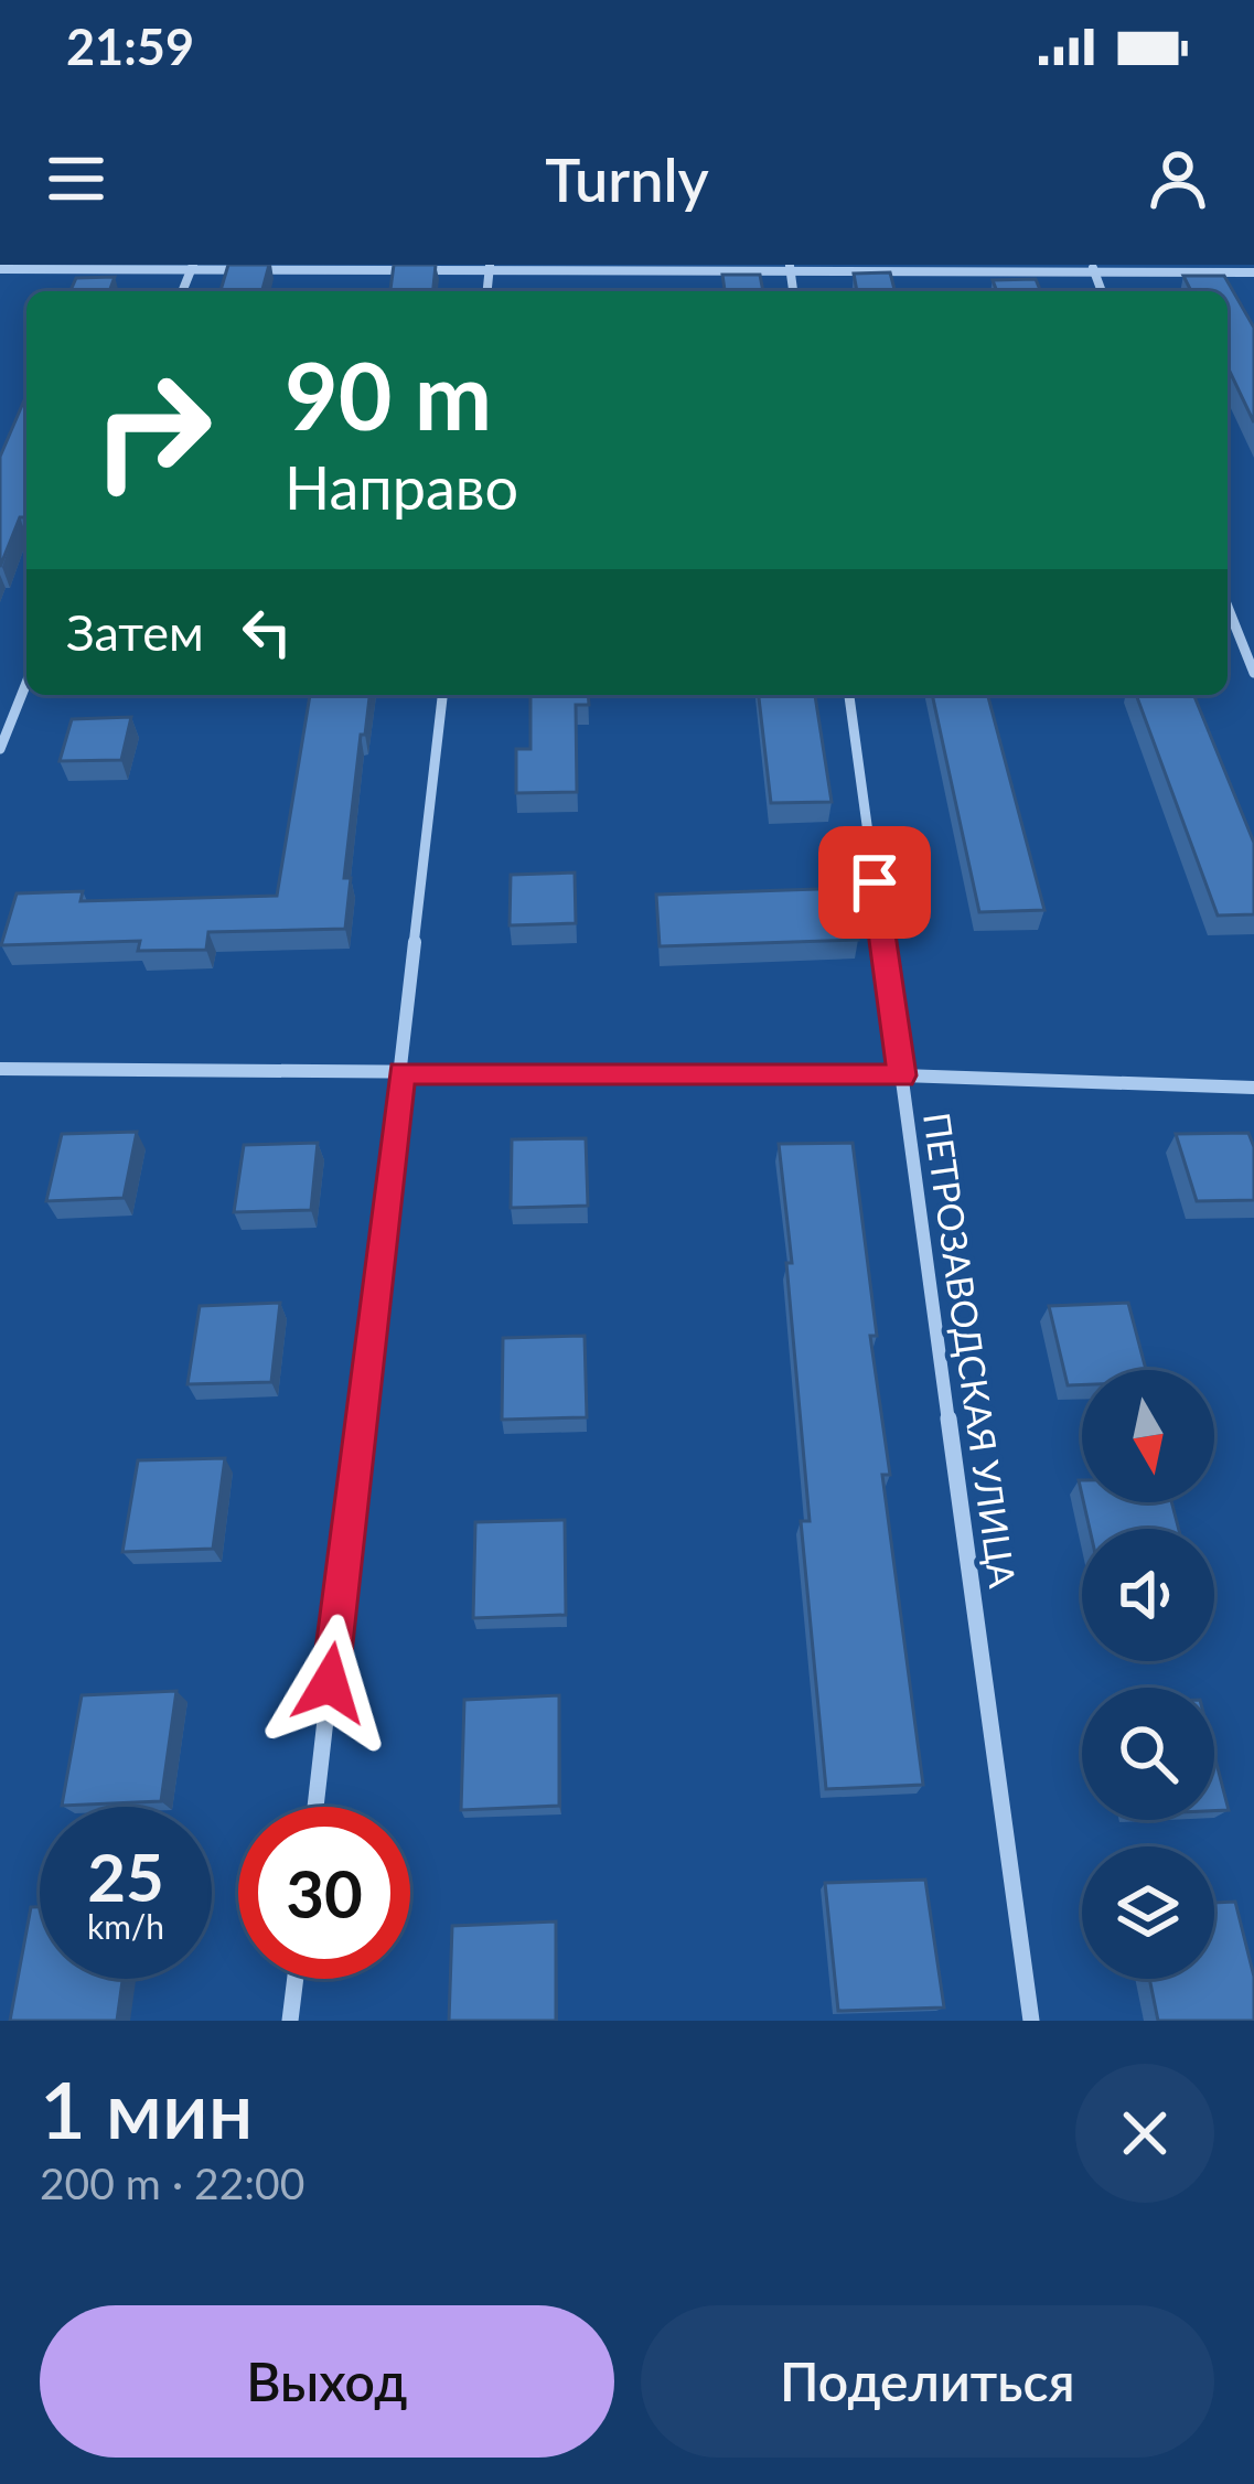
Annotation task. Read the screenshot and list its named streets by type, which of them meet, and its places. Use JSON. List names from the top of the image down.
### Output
{
  "streets": {
    "street": ["ПЕТРОЗАВОДСКАЯ УЛИЦА"]
  },
  "north": "bottom",
  "page": {
    "status": "21:59",
    "header": "Turnly",
    "turn": ["90 m", "Направо"],
    "then": "Затем",
    "speed": "25 km/h",
    "limit": "30",
    "heading": ["1 мин", "200 m · 22:00"],
    "buttons": ["Выход", "Поделиться"]
  }
}
